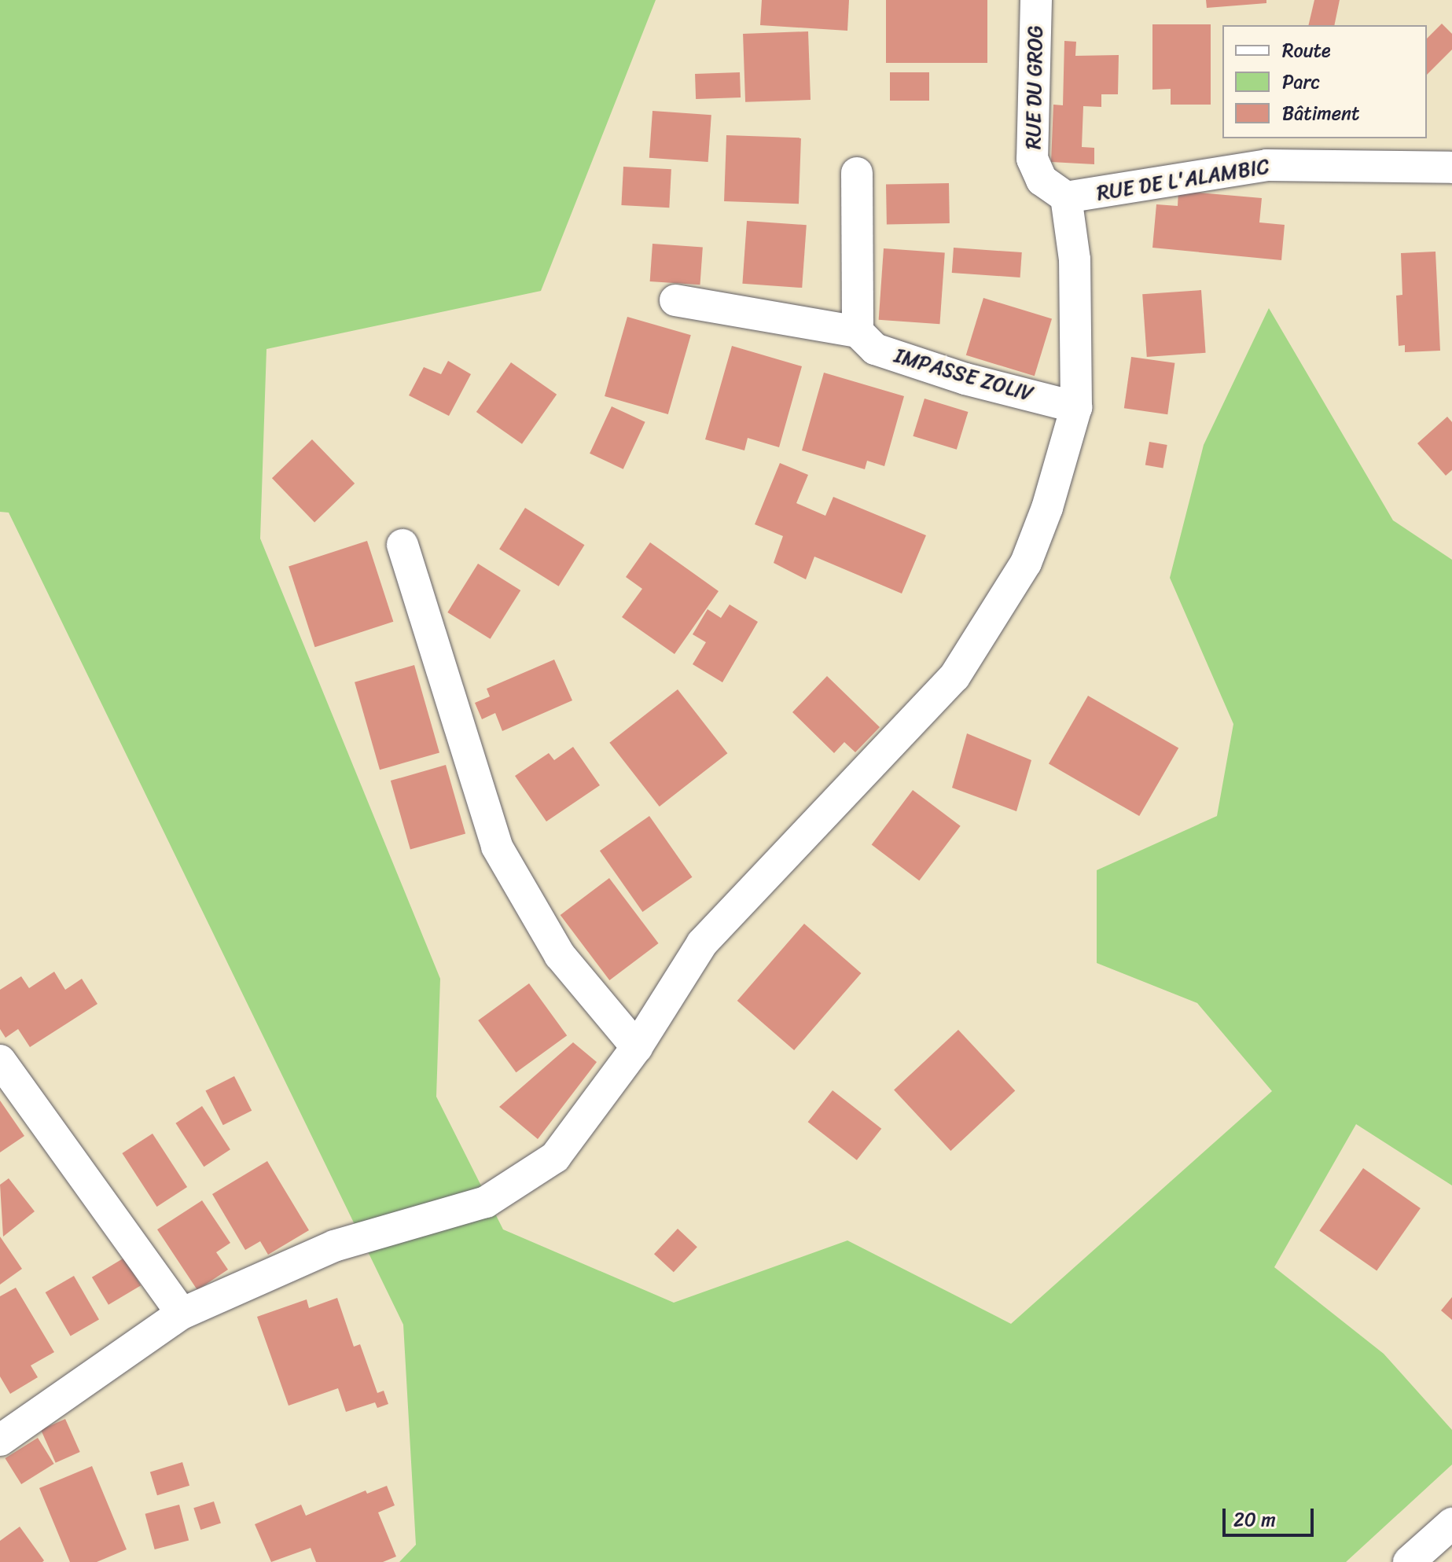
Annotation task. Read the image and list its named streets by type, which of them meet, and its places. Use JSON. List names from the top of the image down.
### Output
{
  "streets": {
    "street": ["RUE DU GROG", "RUE DE L'ALAMBIC", "IMPASSE ZOLIV"]
  },
  "crossings": [
    ["RUE DU GROG", "RUE DE L'ALAMBIC"]
  ],
  "legend": ["Route", "Parc", "Bâtiment"],
  "scale_bar": "20 m"
}
